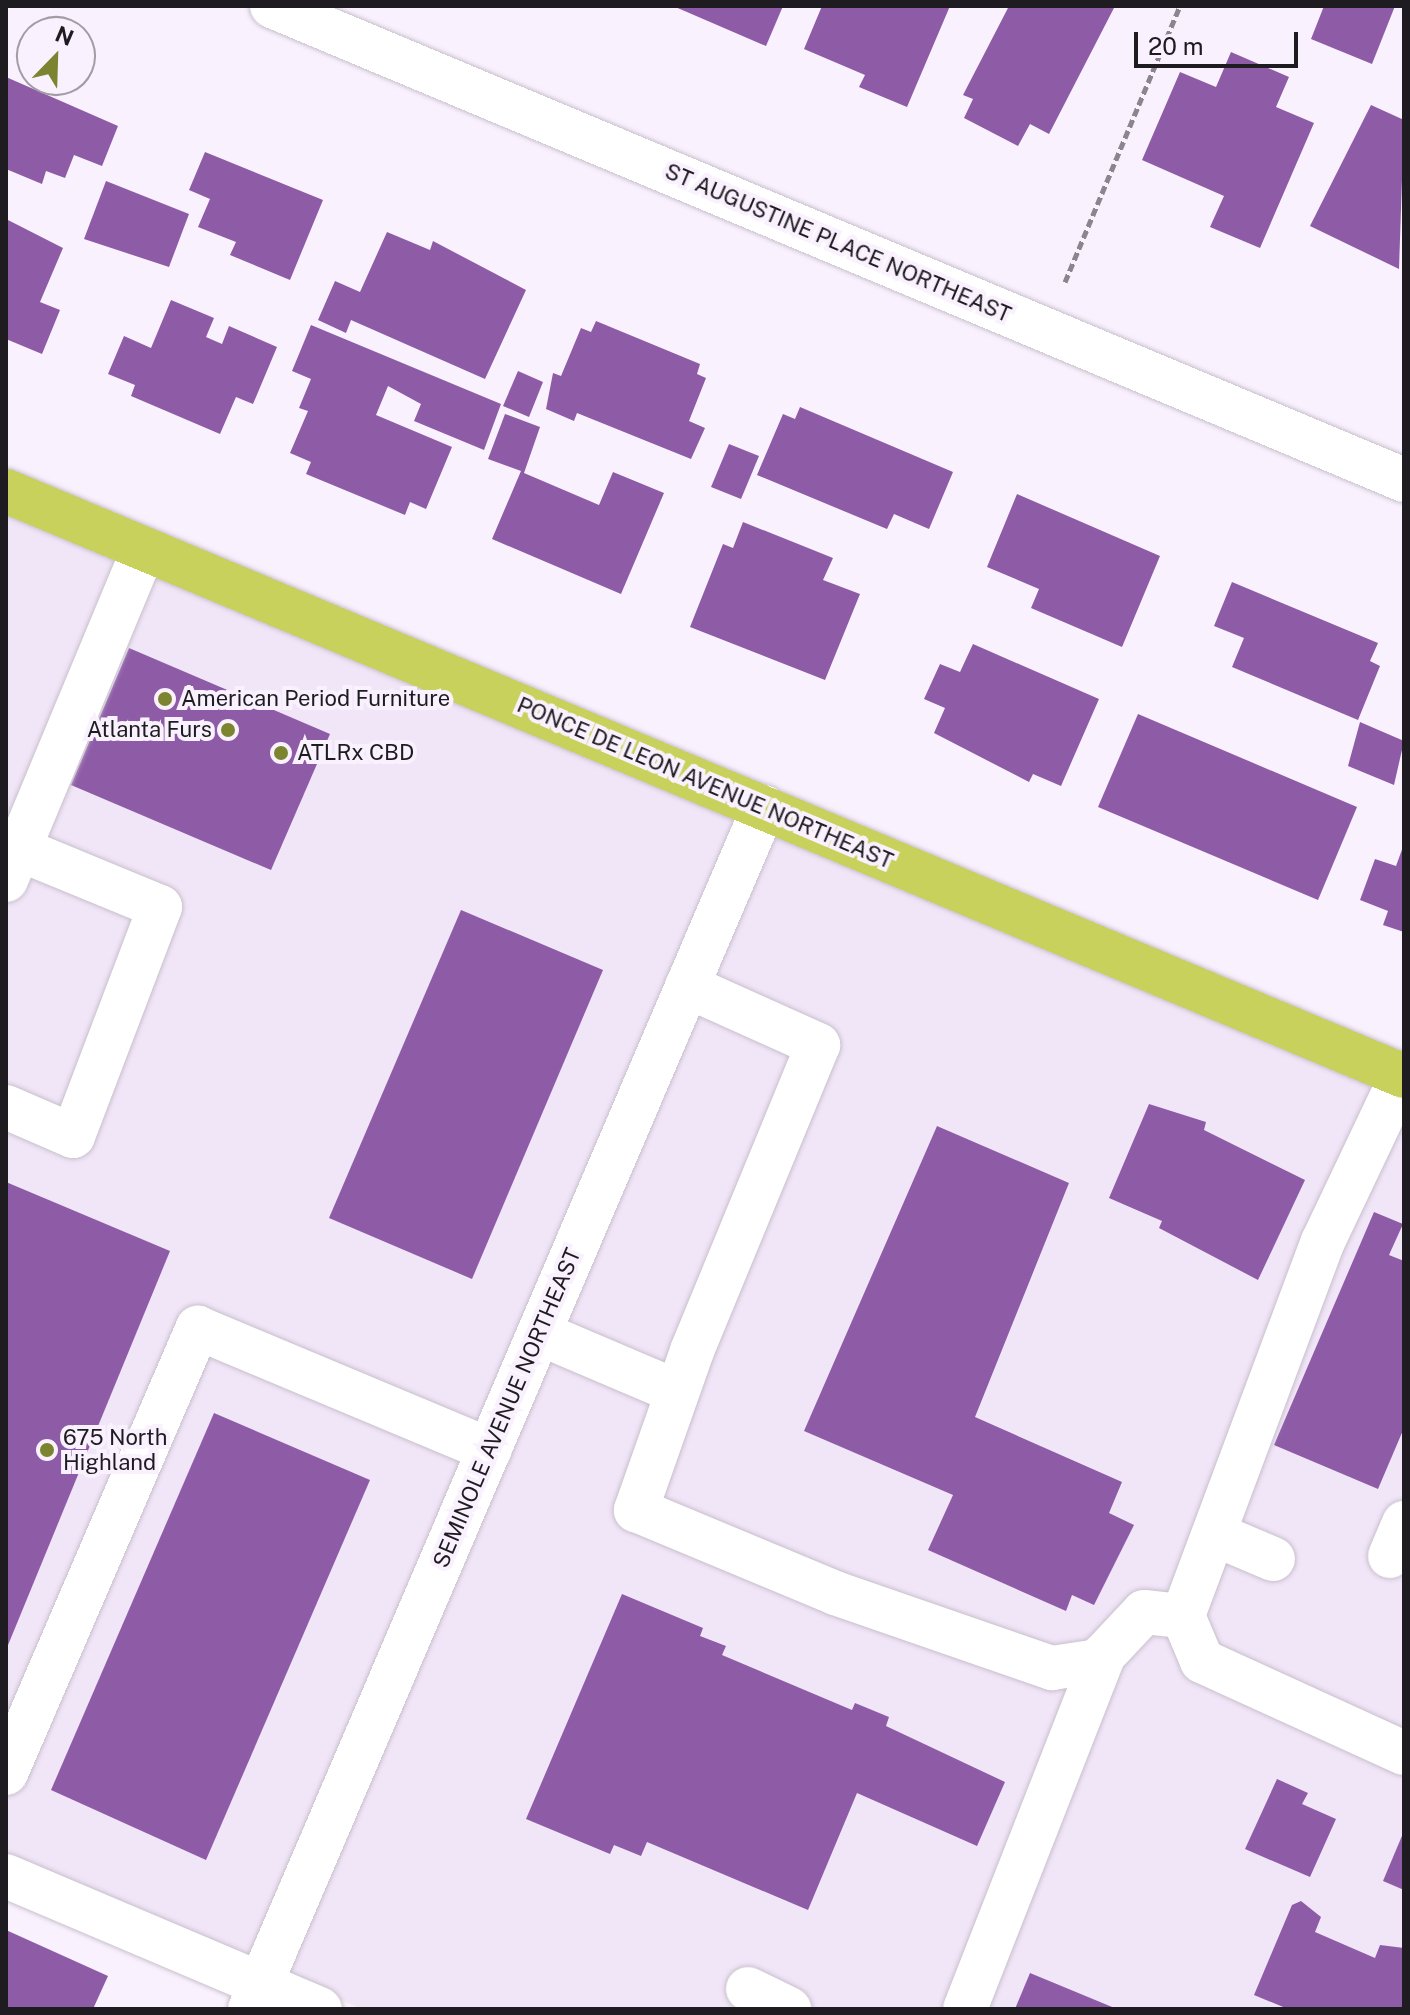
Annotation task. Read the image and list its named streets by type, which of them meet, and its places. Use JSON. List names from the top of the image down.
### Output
{
  "streets": {
    "highway": ["PONCE DE LEON AVENUE NORTHEAST"],
    "street": ["ST AUGUSTINE PLACE NORTHEAST", "SEMINOLE AVENUE NORTHEAST"]
  },
  "crossings": [
    ["PONCE DE LEON AVENUE NORTHEAST", "SEMINOLE AVENUE NORTHEAST"]
  ],
  "places": [
    "American Period Furniture",
    "Atlanta Furs",
    "ATLRx CBD",
    "675 North Highland"
  ],
  "scale_bar": "20 m",
  "north": "top right"
}
